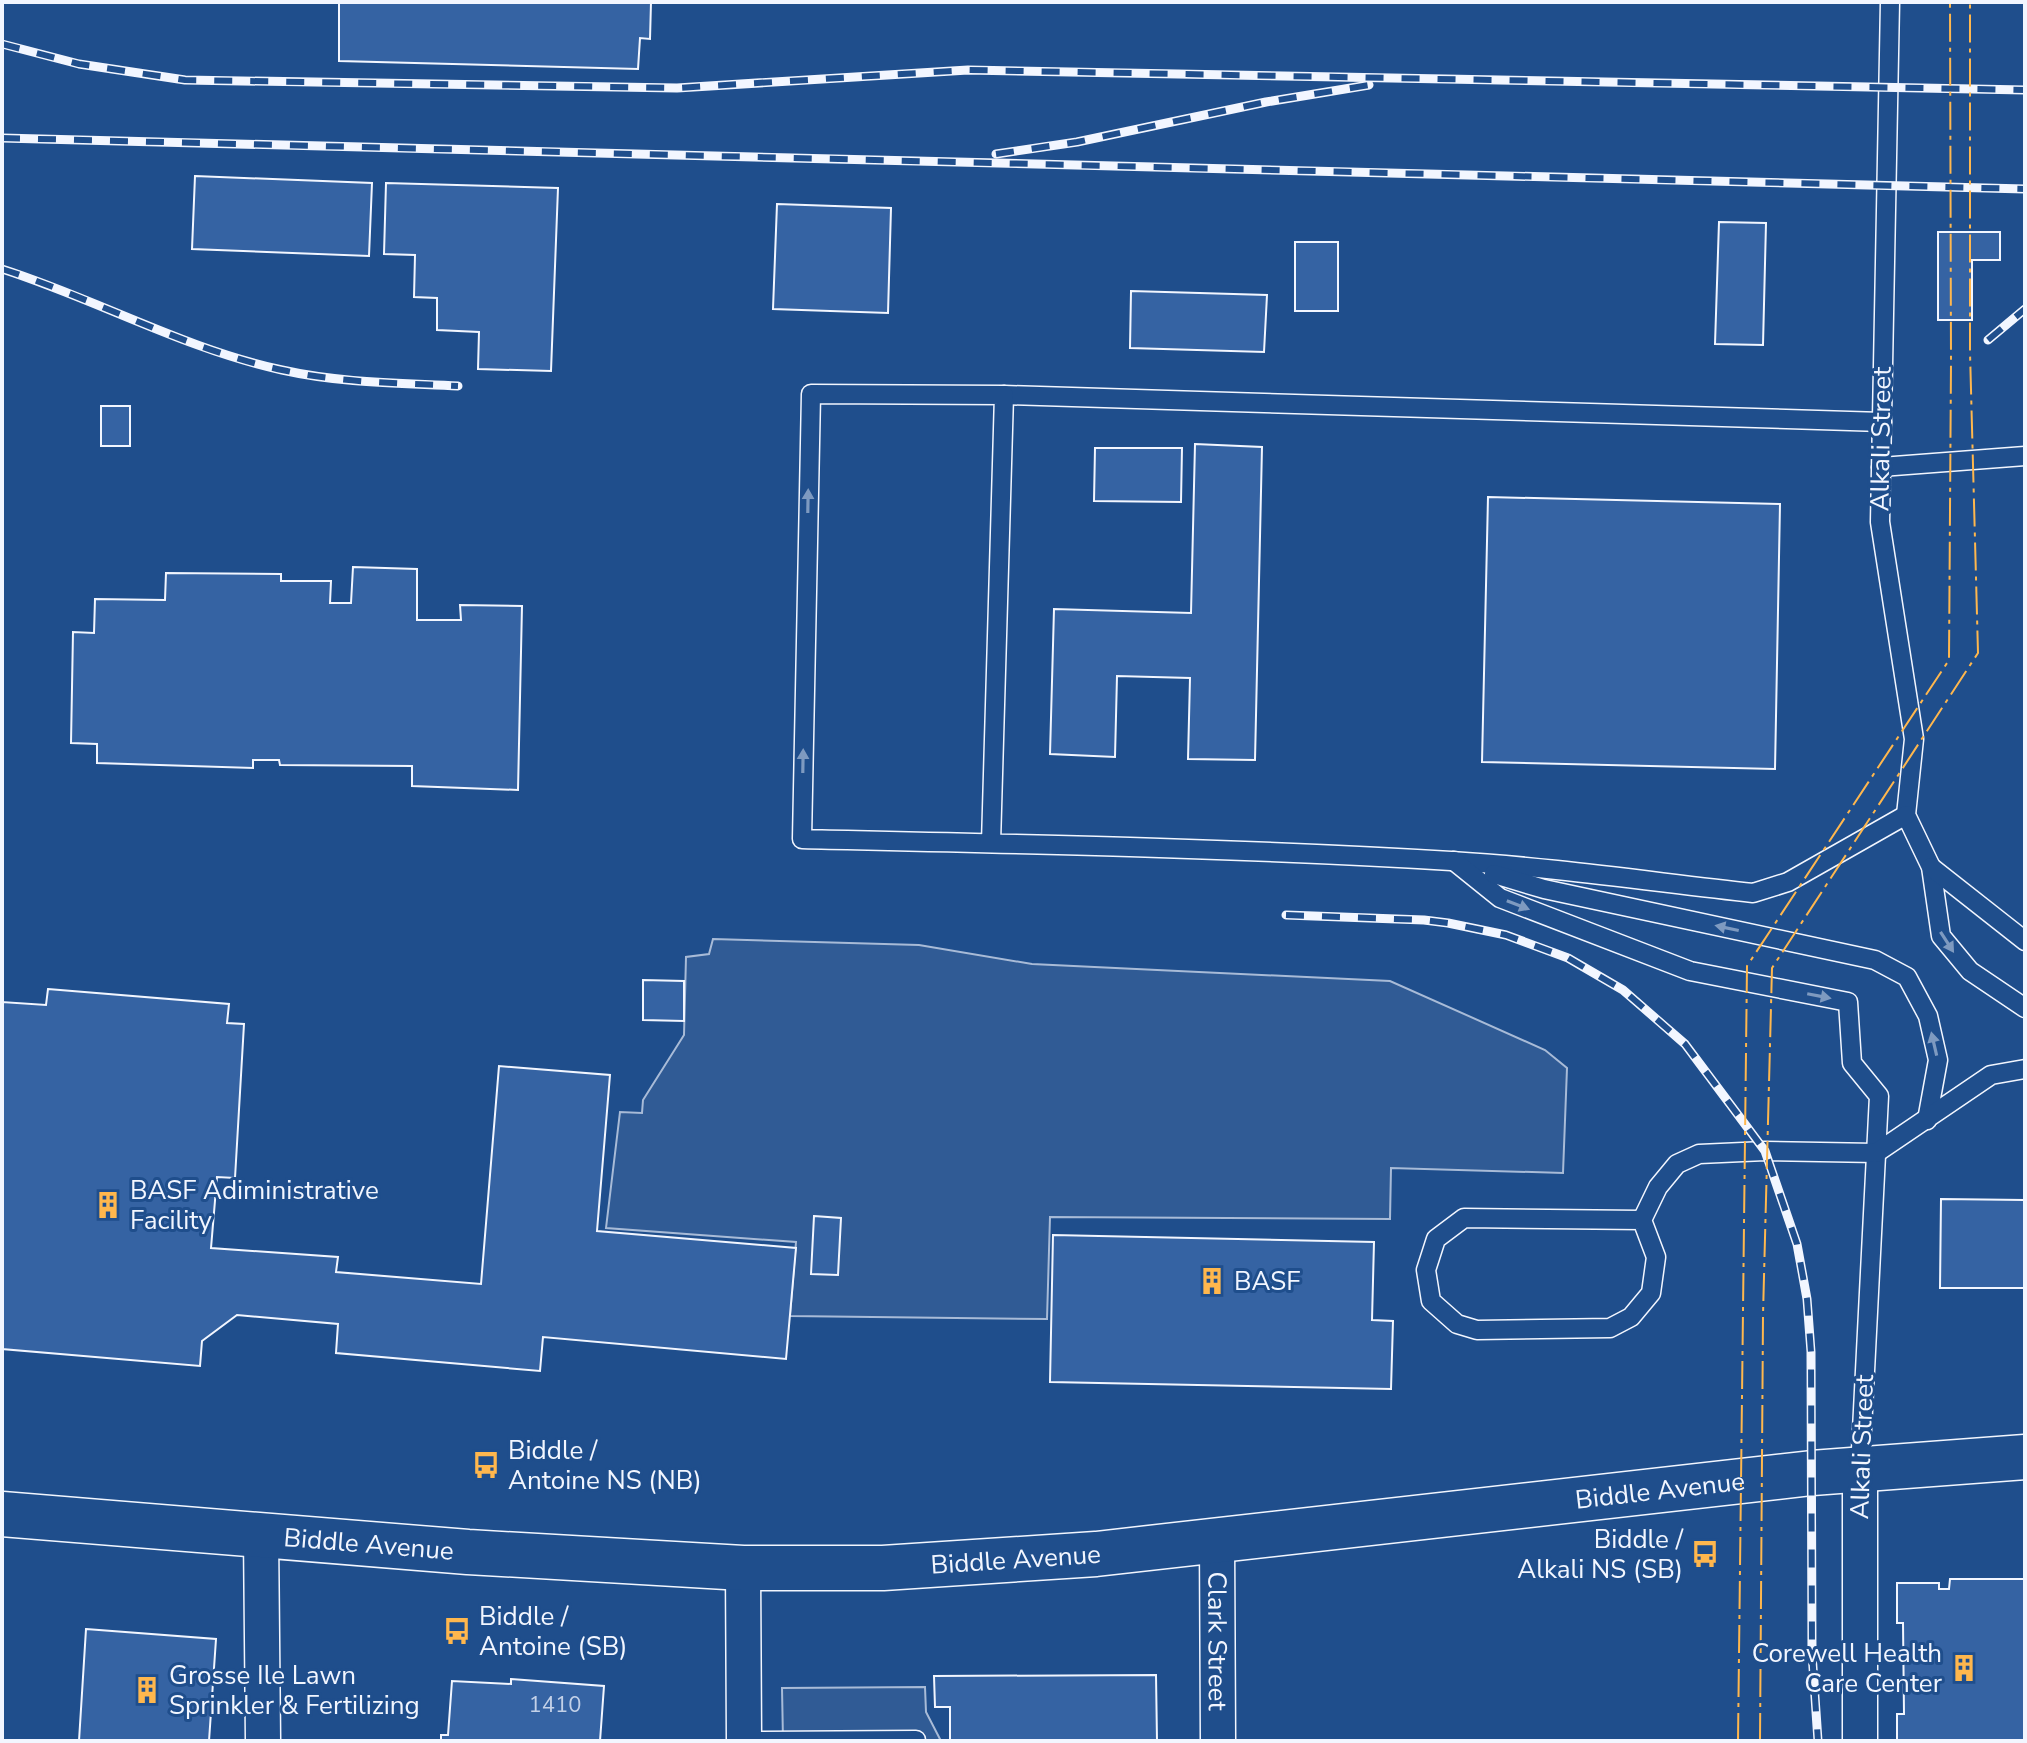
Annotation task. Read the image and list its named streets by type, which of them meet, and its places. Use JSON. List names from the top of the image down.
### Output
{
  "streets": {
    "main road": ["Biddle Avenue"],
    "street": ["Alkali Street", "Clark Street"]
  },
  "crossings": [
    ["Alkali Street", "Biddle Avenue"],
    ["Biddle Avenue", "Clark Street"]
  ],
  "places": {
    "building": [
      "BASF Adiministrative Facility",
      "BASF",
      "Corewell Health Care Center",
      "Grosse Ile Lawn Sprinkler & Fertilizing"
    ],
    "bus stop": ["Biddle / Antoine NS (NB)", "Biddle / Alkali NS (SB)", "Biddle / Antoine (SB)"]
  },
  "house_numbers": ["1410"]
}
